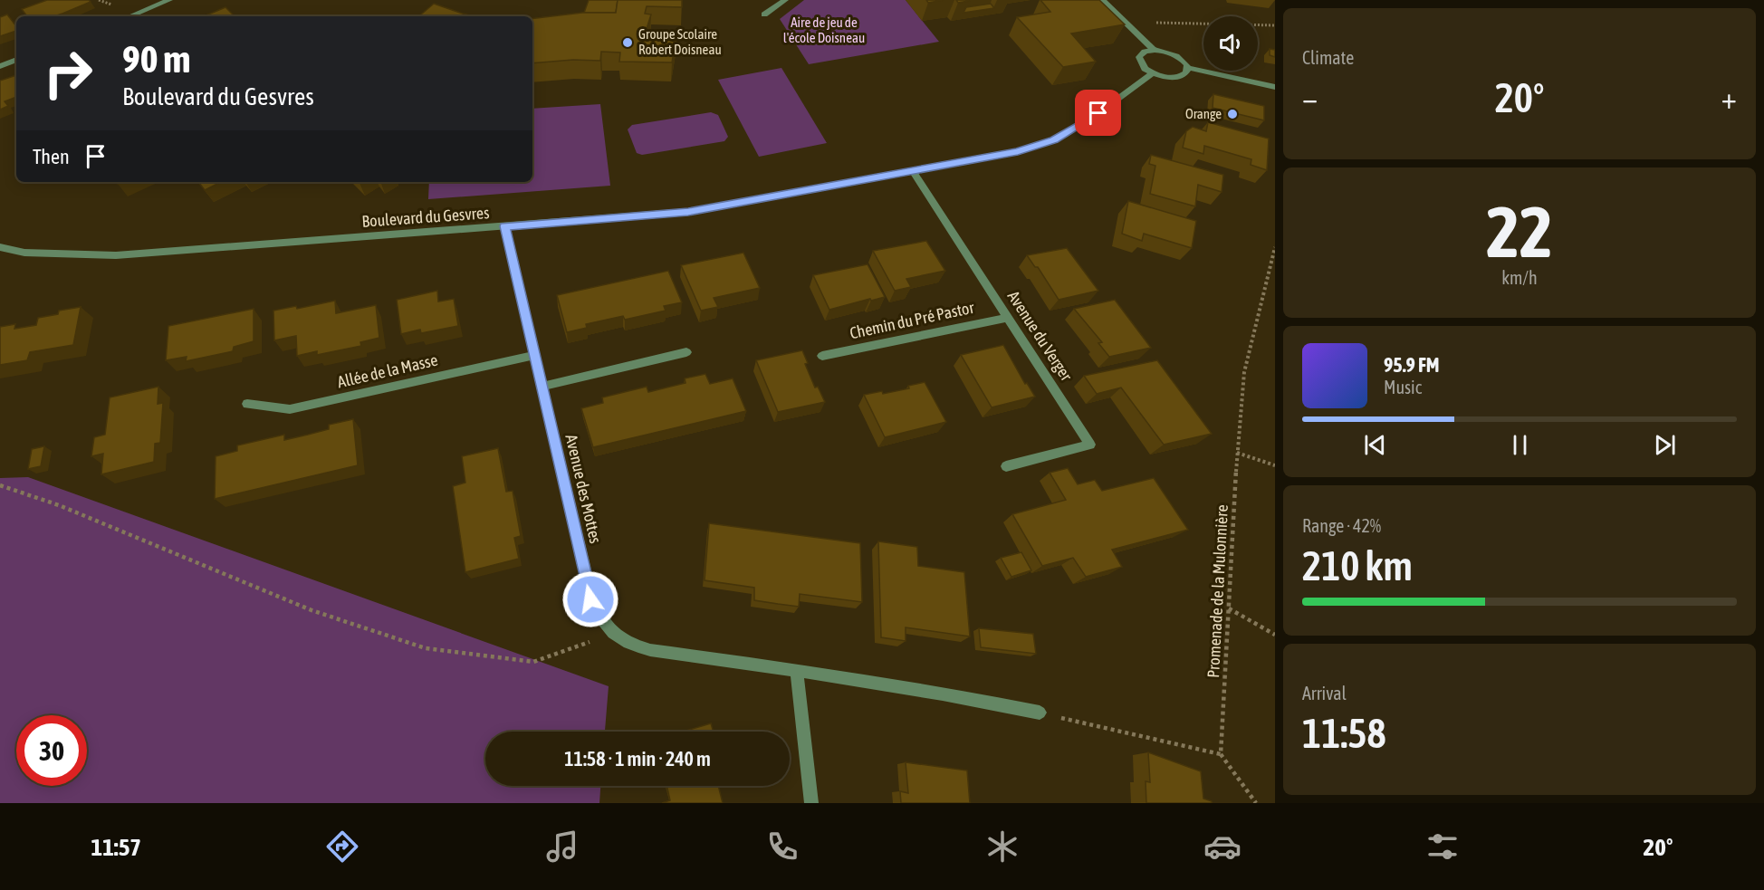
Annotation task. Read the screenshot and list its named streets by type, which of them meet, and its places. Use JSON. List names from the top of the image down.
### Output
{
  "streets": {
    "street": [
      "Boulevard du Gesvres",
      "Chemin du Pré Pastor",
      "Avenue du Verger",
      "Allée de la Masse",
      "Avenue des Mottes"
    ],
    "path": ["Promenade de la Mulonnière"]
  },
  "crossings": [
    ["Boulevard du Gesvres", "Avenue du Verger"],
    ["Boulevard du Gesvres", "Avenue des Mottes"],
    ["Chemin du Pré Pastor", "Avenue du Verger"],
    ["Allée de la Masse", "Avenue des Mottes"]
  ],
  "parks": ["Aire de jeu de l'école Doisneau"],
  "places": ["Groupe Scolaire Robert Doisneau", "Orange"],
  "page": {
    "tile": [
      "Climate",
      ["22", "km/h"],
      ["Range · 42%", "210 km"],
      ["Arrival", "11:58"]
    ],
    "turn": ["90 m", "Boulevard du Gesvres"],
    "heat": ["−", "20°", "+"],
    "then": "Then",
    "song": ["95.9 FM", "Music"],
    "limit": "30",
    "trip": "11:58 · 1 min · 240 m",
    "tabs": ["11:57", "20°"]
  }
}
